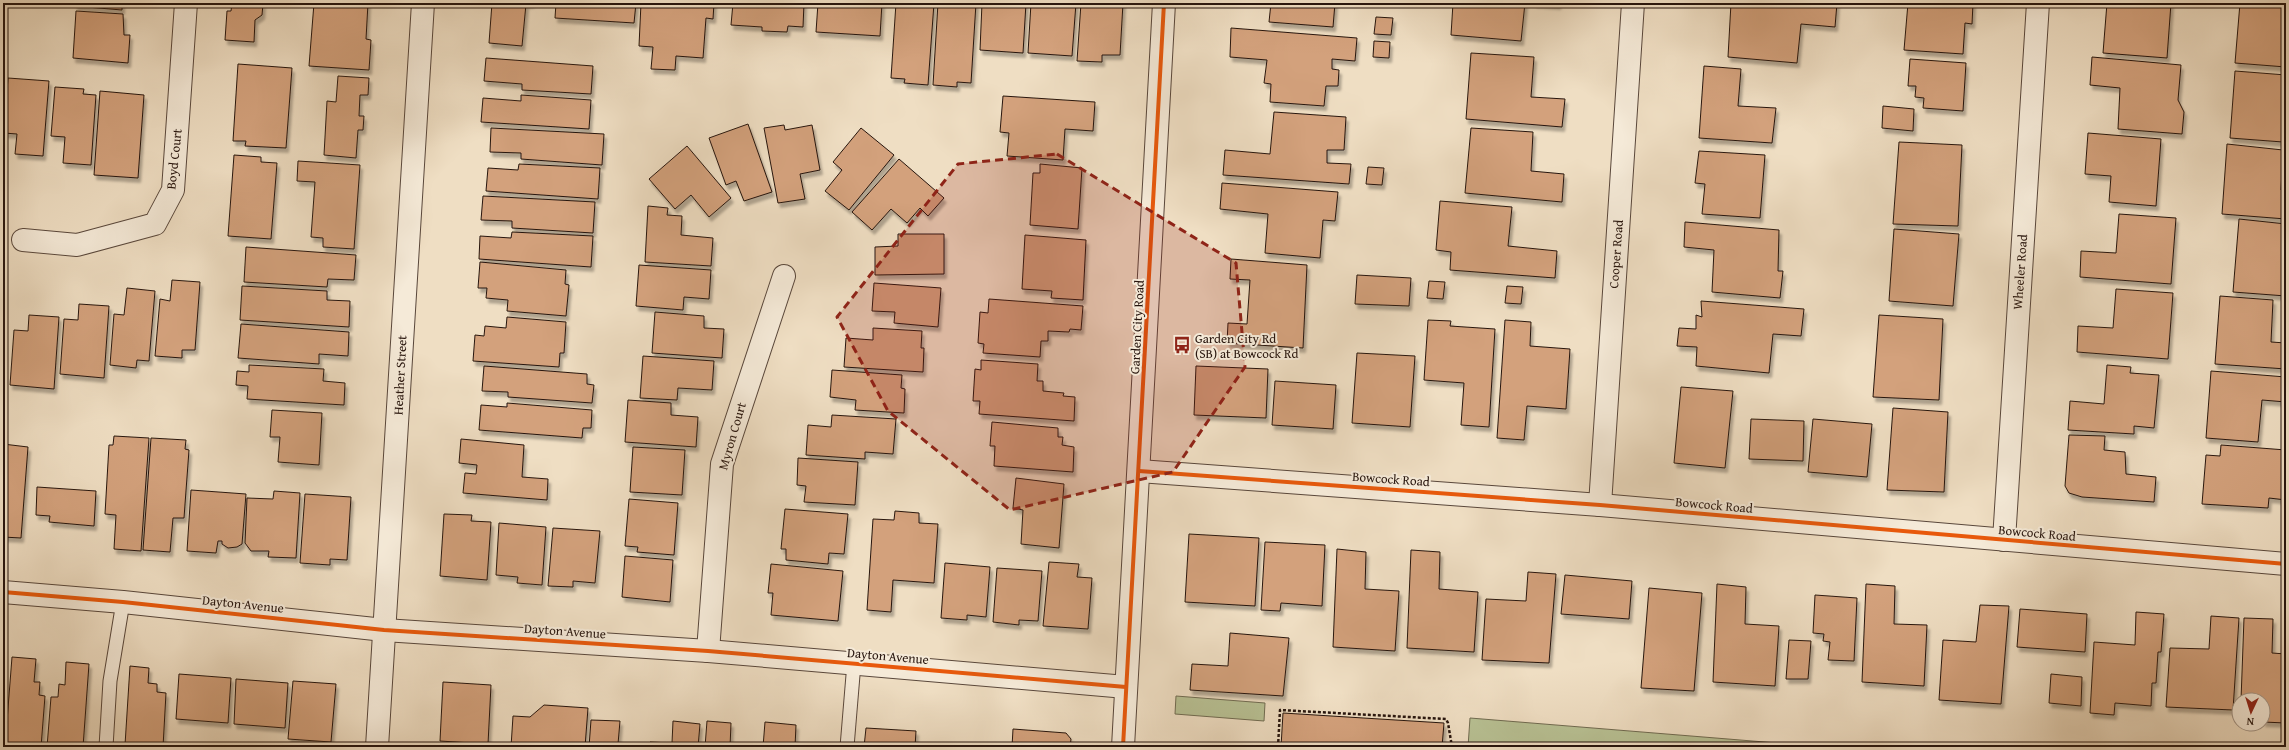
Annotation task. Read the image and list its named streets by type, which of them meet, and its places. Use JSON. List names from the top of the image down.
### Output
{
  "streets": {
    "street": [
      "Boyd Court",
      "Cooper Road",
      "Wheeler Road",
      "Garden City Road",
      "Heather Street",
      "Myron Court",
      "Bowcock Road",
      "Dayton Avenue"
    ]
  },
  "crossings": [
    ["Cooper Road", "Bowcock Road"],
    ["Wheeler Road", "Bowcock Road"],
    ["Garden City Road", "Bowcock Road"],
    ["Garden City Road", "Dayton Avenue"],
    ["Heather Street", "Dayton Avenue"],
    ["Myron Court", "Dayton Avenue"]
  ],
  "places": {
    "bus stop": ["Garden City Rd (SB) at Bowcock Rd"]
  },
  "north": "bottom"
}
